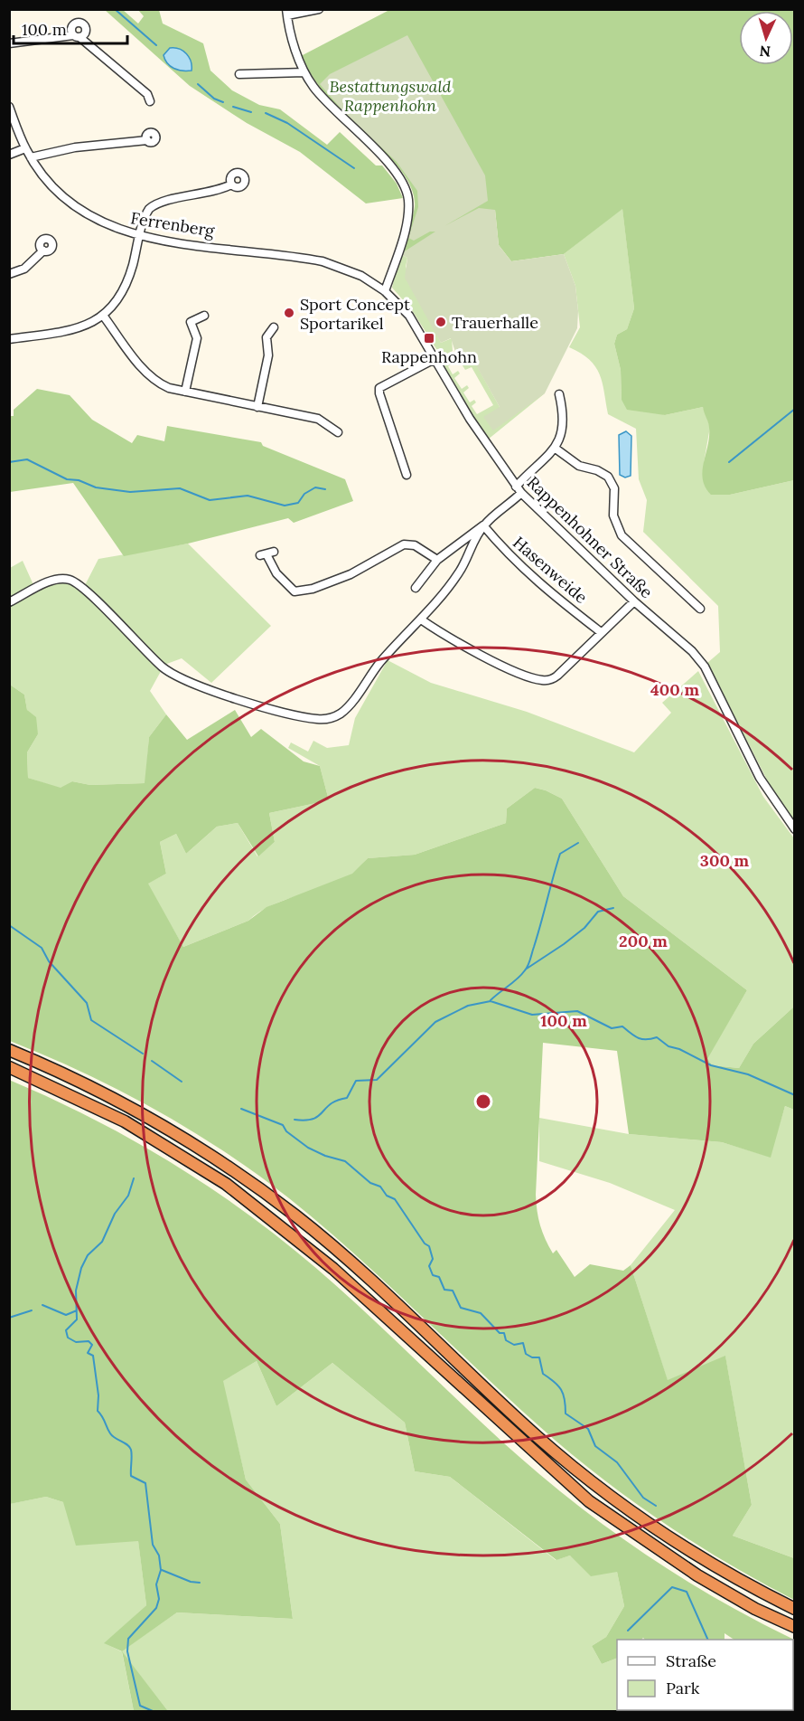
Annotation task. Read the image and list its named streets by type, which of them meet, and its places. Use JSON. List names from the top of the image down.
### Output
{
  "streets": {
    "street": ["Ferrenberg", "Rappenhohner Straße", "Hasenweide"]
  },
  "crossings": [
    ["Ferrenberg", "Rappenhohner Straße"]
  ],
  "parks": ["Bestattungswald Rappenhohn"],
  "places": {
    "other": ["Sport Concept Sportarikel", "Trauerhalle"],
    "transit": ["Rappenhohn"]
  },
  "legend": ["Straße", "Park"],
  "scale_bar": "100 m",
  "north": "bottom",
  "rings": [
    "400 m",
    "300 m",
    "200 m",
    "100 m"
  ]
}
